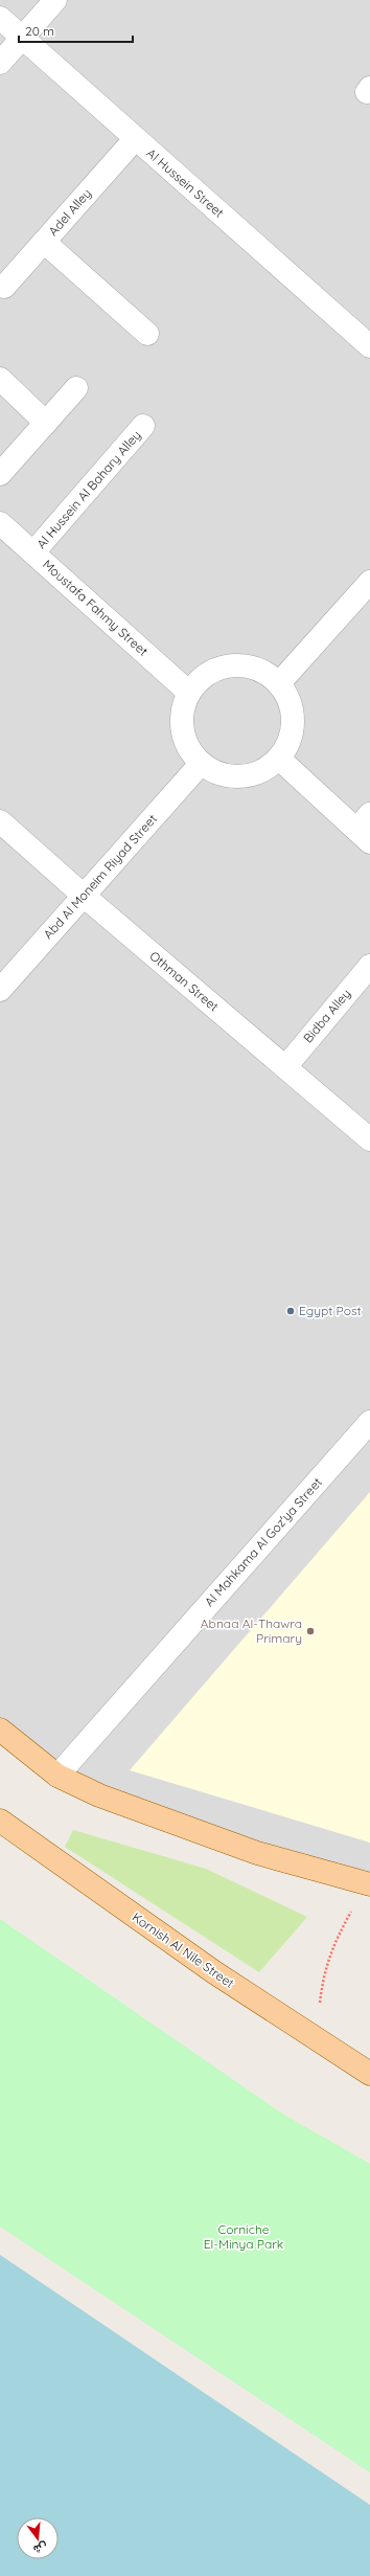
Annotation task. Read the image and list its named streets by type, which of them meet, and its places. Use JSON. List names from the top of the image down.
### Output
{
  "streets": {
    "main road": ["Kornish Al Nile Street"],
    "street": [
      "Al Hussein Street",
      "Adel Alley",
      "Al Hussein Al Bahary Alley",
      "Moustafa Fahmy Street",
      "Abd Al Moneim Riyad Street",
      "Othman Street",
      "Bidba Alley",
      "Al Mahkama Al Goz'ya Street"
    ]
  },
  "crossings": [
    ["Al Hussein Street", "Adel Alley"],
    ["Al Hussein Al Bahary Alley", "Moustafa Fahmy Street"],
    ["Moustafa Fahmy Street", "Abd Al Moneim Riyad Street"],
    ["Abd Al Moneim Riyad Street", "Othman Street"],
    ["Othman Street", "Bidba Alley"]
  ],
  "parks": ["Corniche El-Minya Park"],
  "places": ["Egypt Post", "Abnaa Al-Thawra Primary"],
  "scale_bar": "20 m",
  "north": "bottom"
}
